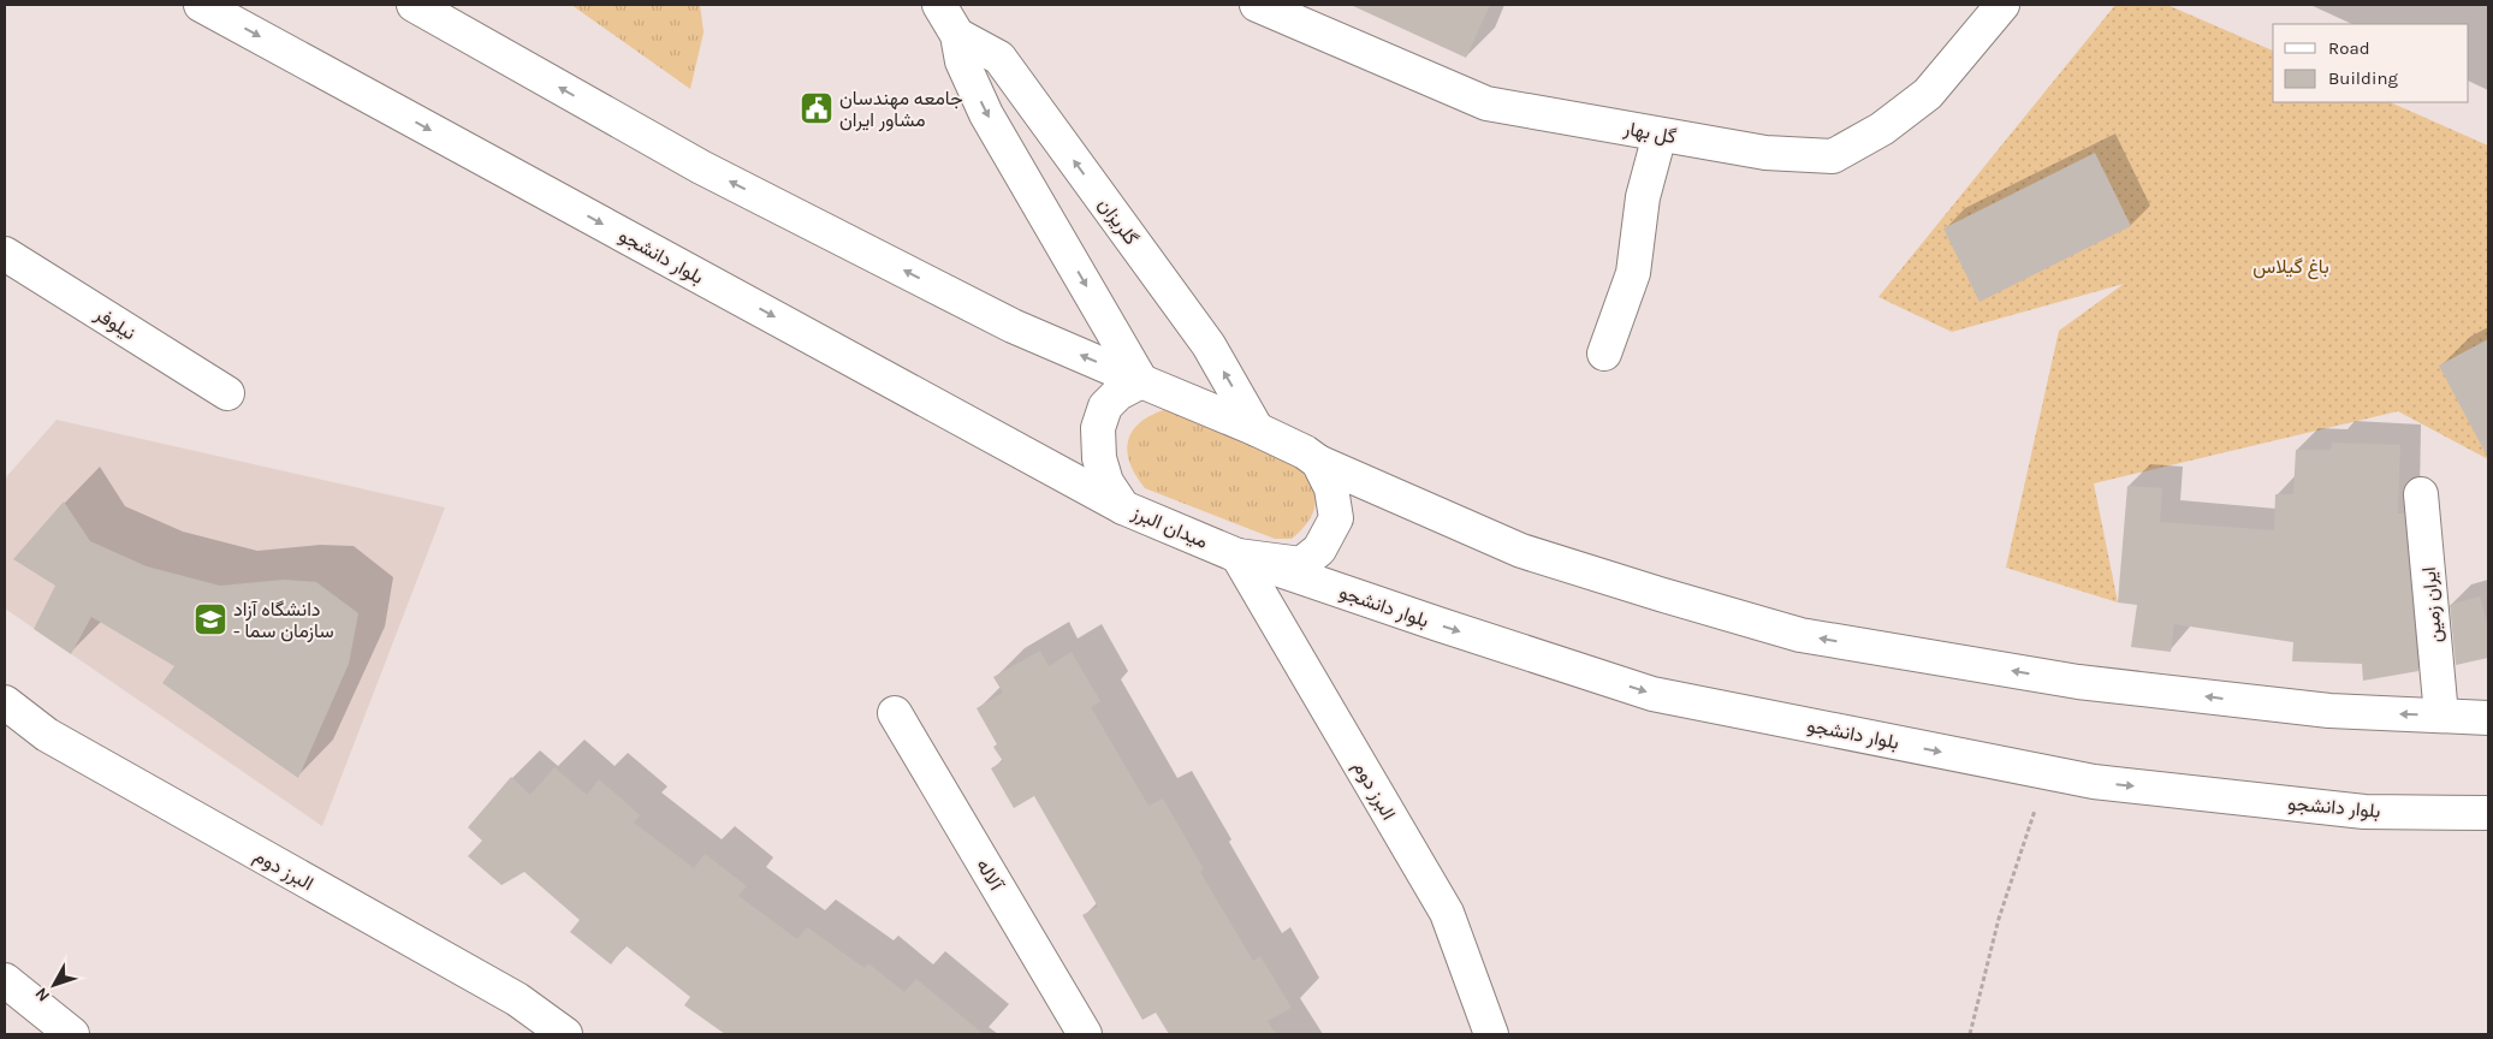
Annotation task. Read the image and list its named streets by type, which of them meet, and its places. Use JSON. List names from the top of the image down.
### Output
{
  "streets": {
    "main road": [
      "گل بهار",
      "گلریزان",
      "بلوار دانشجو",
      "نیلوفر",
      "میدان البرز",
      "ایران زمین",
      "البرز دوم",
      "آلاله"
    ]
  },
  "crossings": [
    ["بلوار دانشجو", "میدان البرز"],
    ["بلوار دانشجو", "البرز دوم"],
    ["میدان البرز", "البرز دوم"]
  ],
  "parks": ["باغ گیلاس"],
  "places": {
    "public building": ["جامعه مهندسان مشاور ایران"],
    "school or university": ["دانشگاه آزاد - سازمان سما"]
  },
  "legend": ["Road", "Building"],
  "north": "bottom left"
}
